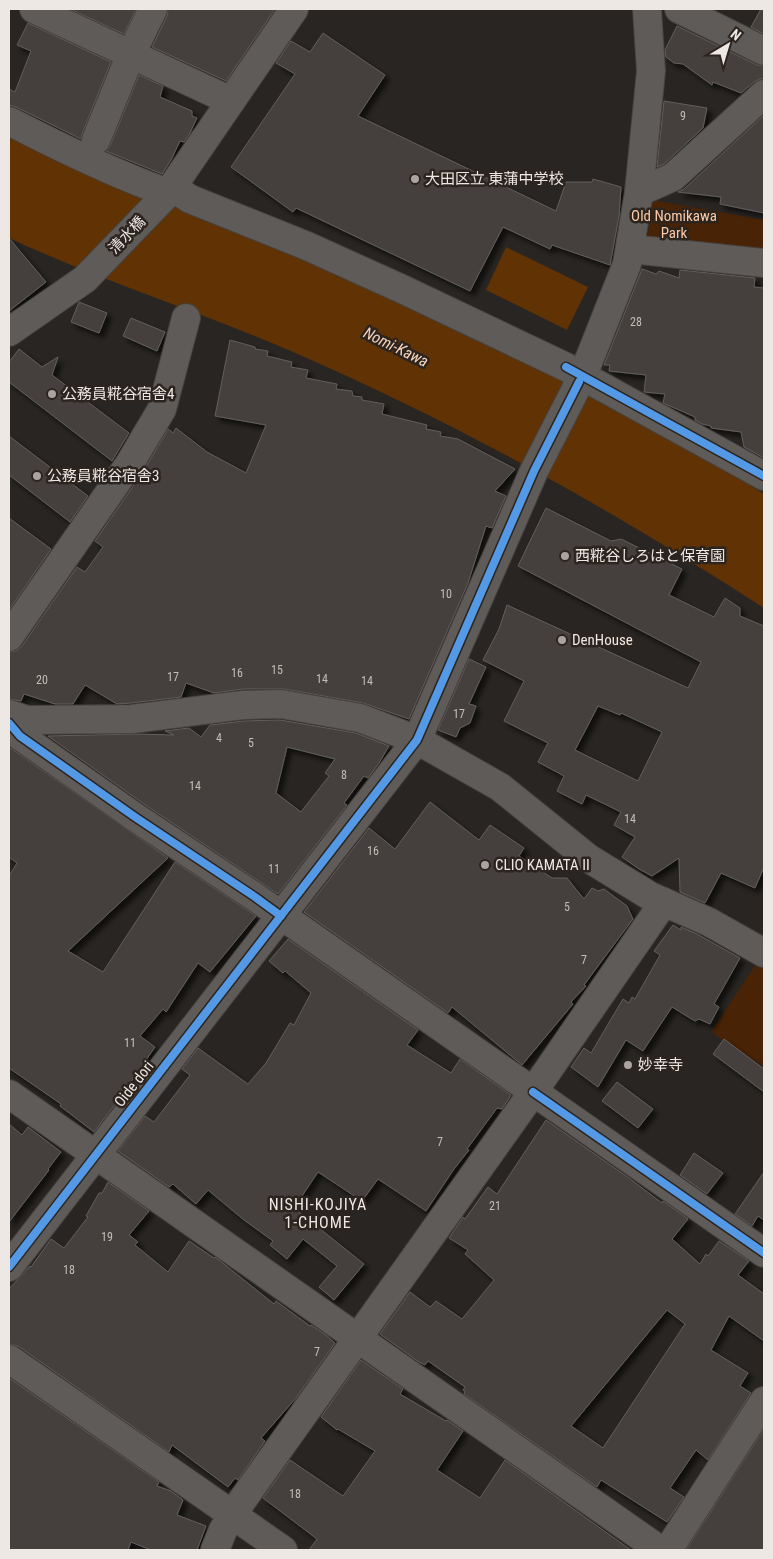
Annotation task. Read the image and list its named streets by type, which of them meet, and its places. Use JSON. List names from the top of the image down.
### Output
{
  "streets": {
    "street": ["清水橋", "Oide dori"]
  },
  "districts": ["NISHI-KOJIYA 1-CHOME"],
  "water": ["Nomi-Kawa"],
  "parks": ["Old Nomikawa Park"],
  "places": [
    "大田区立 東蒲中学校",
    "公務員糀谷宿舎4",
    "公務員糀谷宿舎3",
    "西糀谷しろはと保育園",
    "DenHouse",
    "CLIO KAMATA II",
    "妙幸寺"
  ],
  "house_numbers": [
    "9",
    "28",
    "10",
    "15",
    "16",
    "17",
    "14",
    "20",
    "14",
    "17",
    "4",
    "5",
    "8",
    "14",
    "14",
    "16",
    "11",
    "5",
    "7",
    "11",
    "7",
    "21",
    "19",
    "18",
    "7",
    "18"
  ],
  "north": "top right"
}
